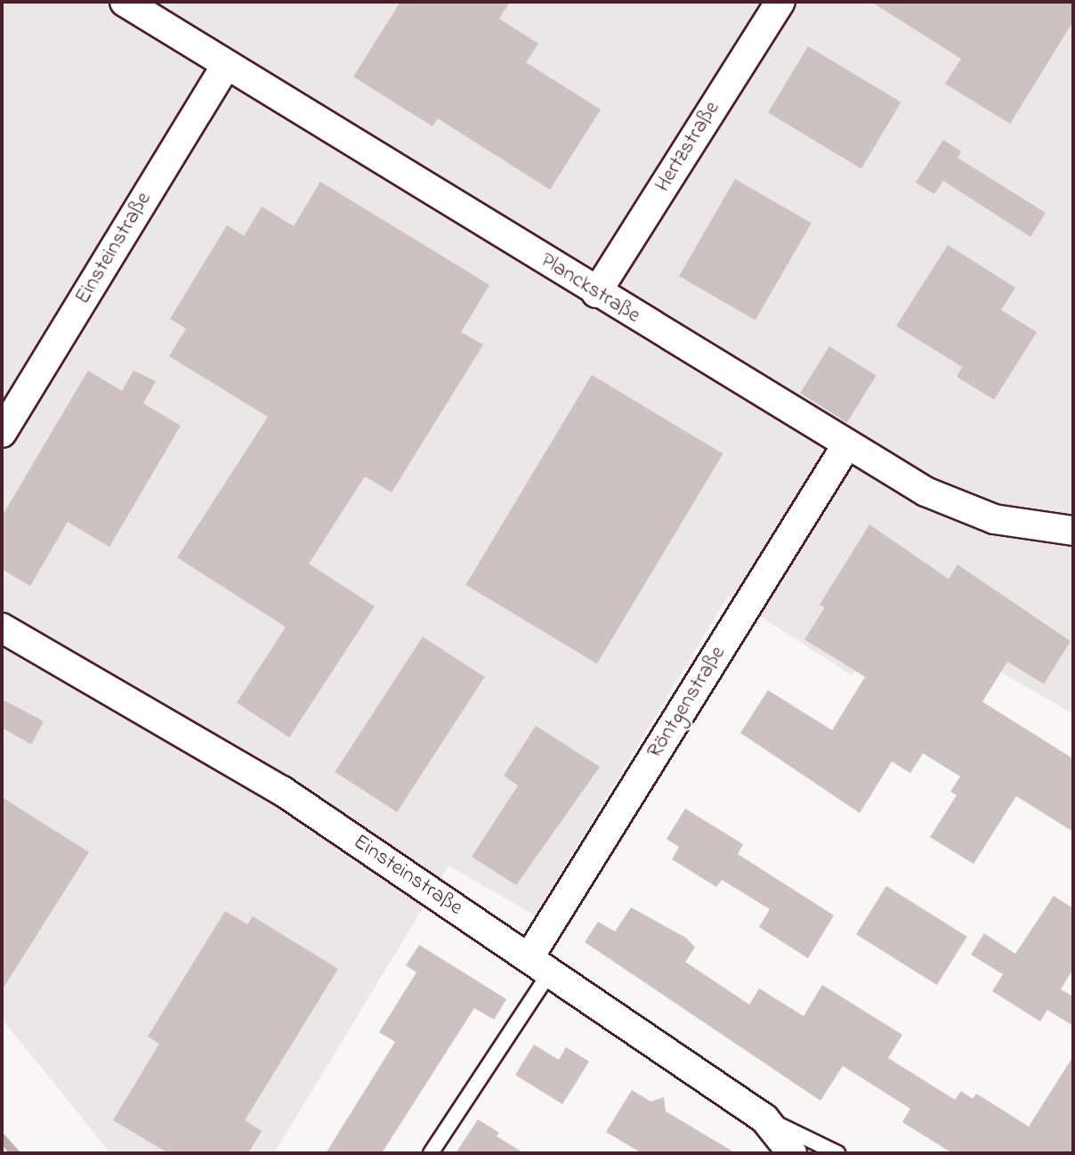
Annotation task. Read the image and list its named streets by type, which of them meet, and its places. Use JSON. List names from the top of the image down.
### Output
{
  "streets": {
    "street": [
      "Hertzstraße",
      "Einsteinstraße",
      "Planckstraße",
      "Röntgenstraße"
    ]
  },
  "crossings": [
    ["Hertzstraße", "Planckstraße"],
    ["Einsteinstraße", "Planckstraße"],
    ["Einsteinstraße", "Röntgenstraße"],
    ["Planckstraße", "Röntgenstraße"]
  ]
}
